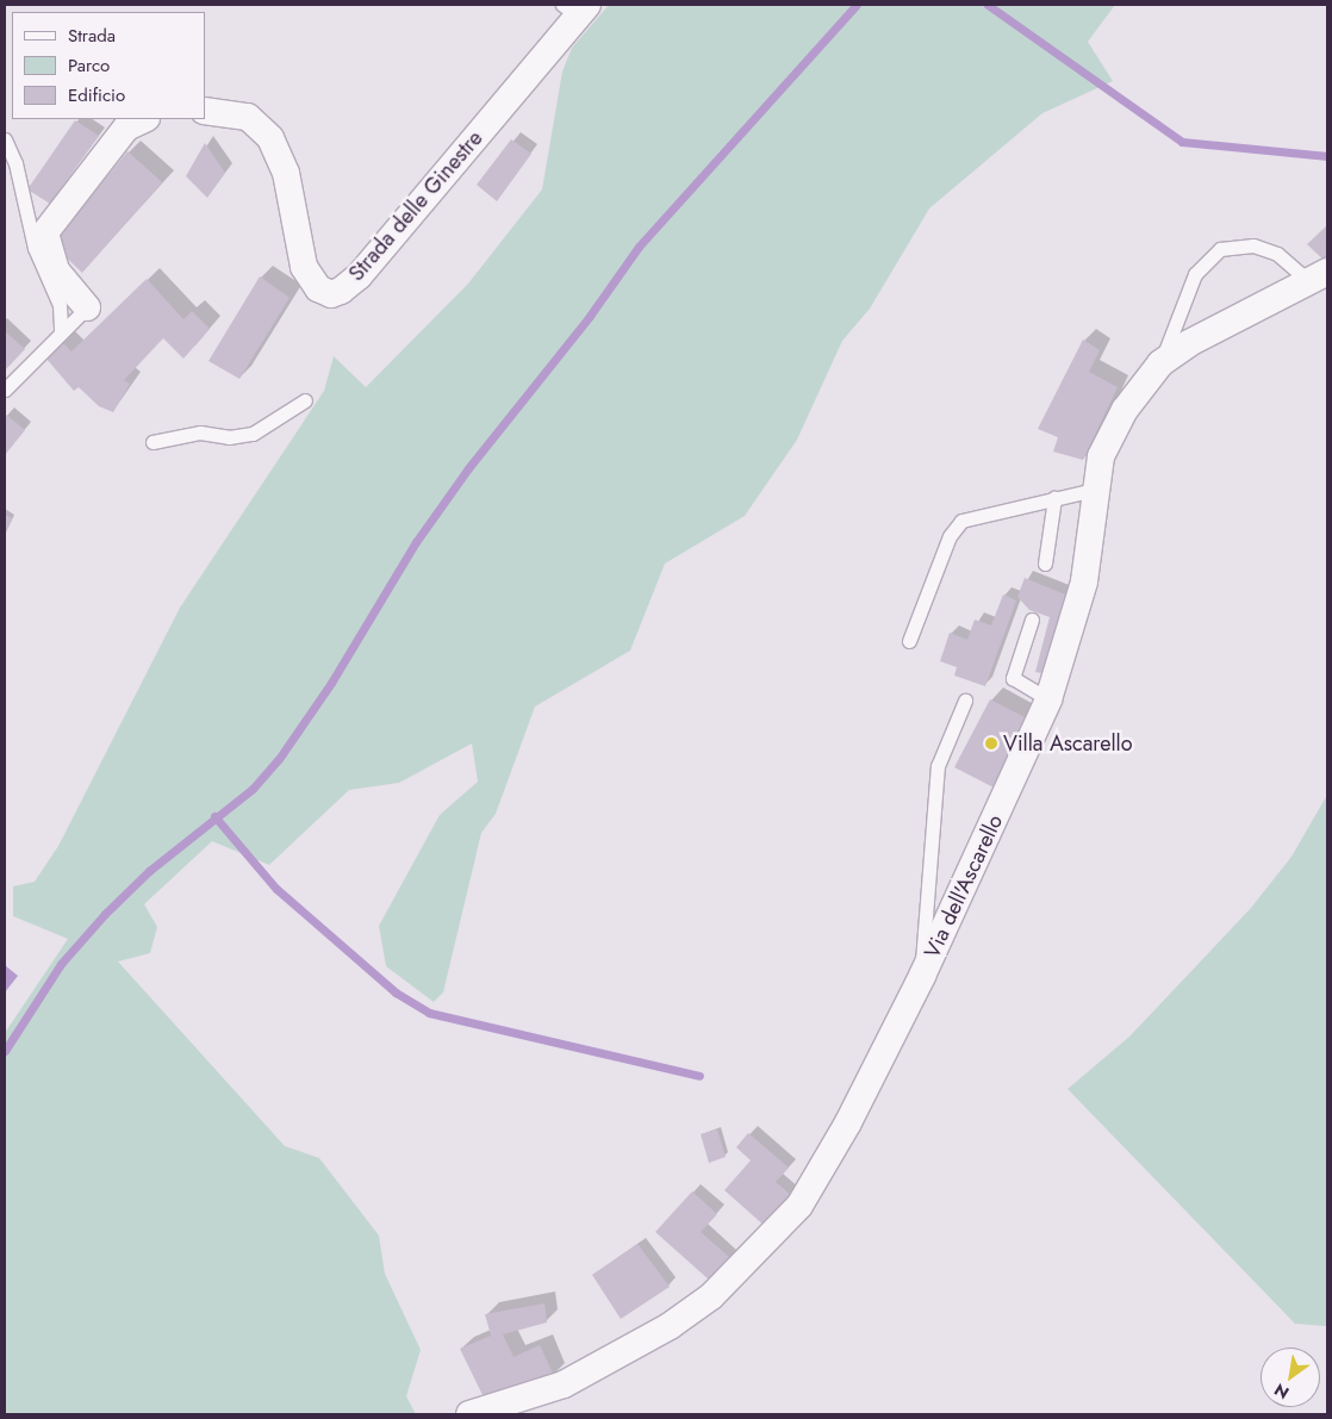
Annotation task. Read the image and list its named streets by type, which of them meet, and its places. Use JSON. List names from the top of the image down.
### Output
{
  "streets": {
    "street": ["Strada delle Ginestre", "Via dell'Ascarello"]
  },
  "places": ["Villa Ascarello"],
  "legend": ["Strada", "Parco", "Edificio"],
  "north": "bottom left"
}
